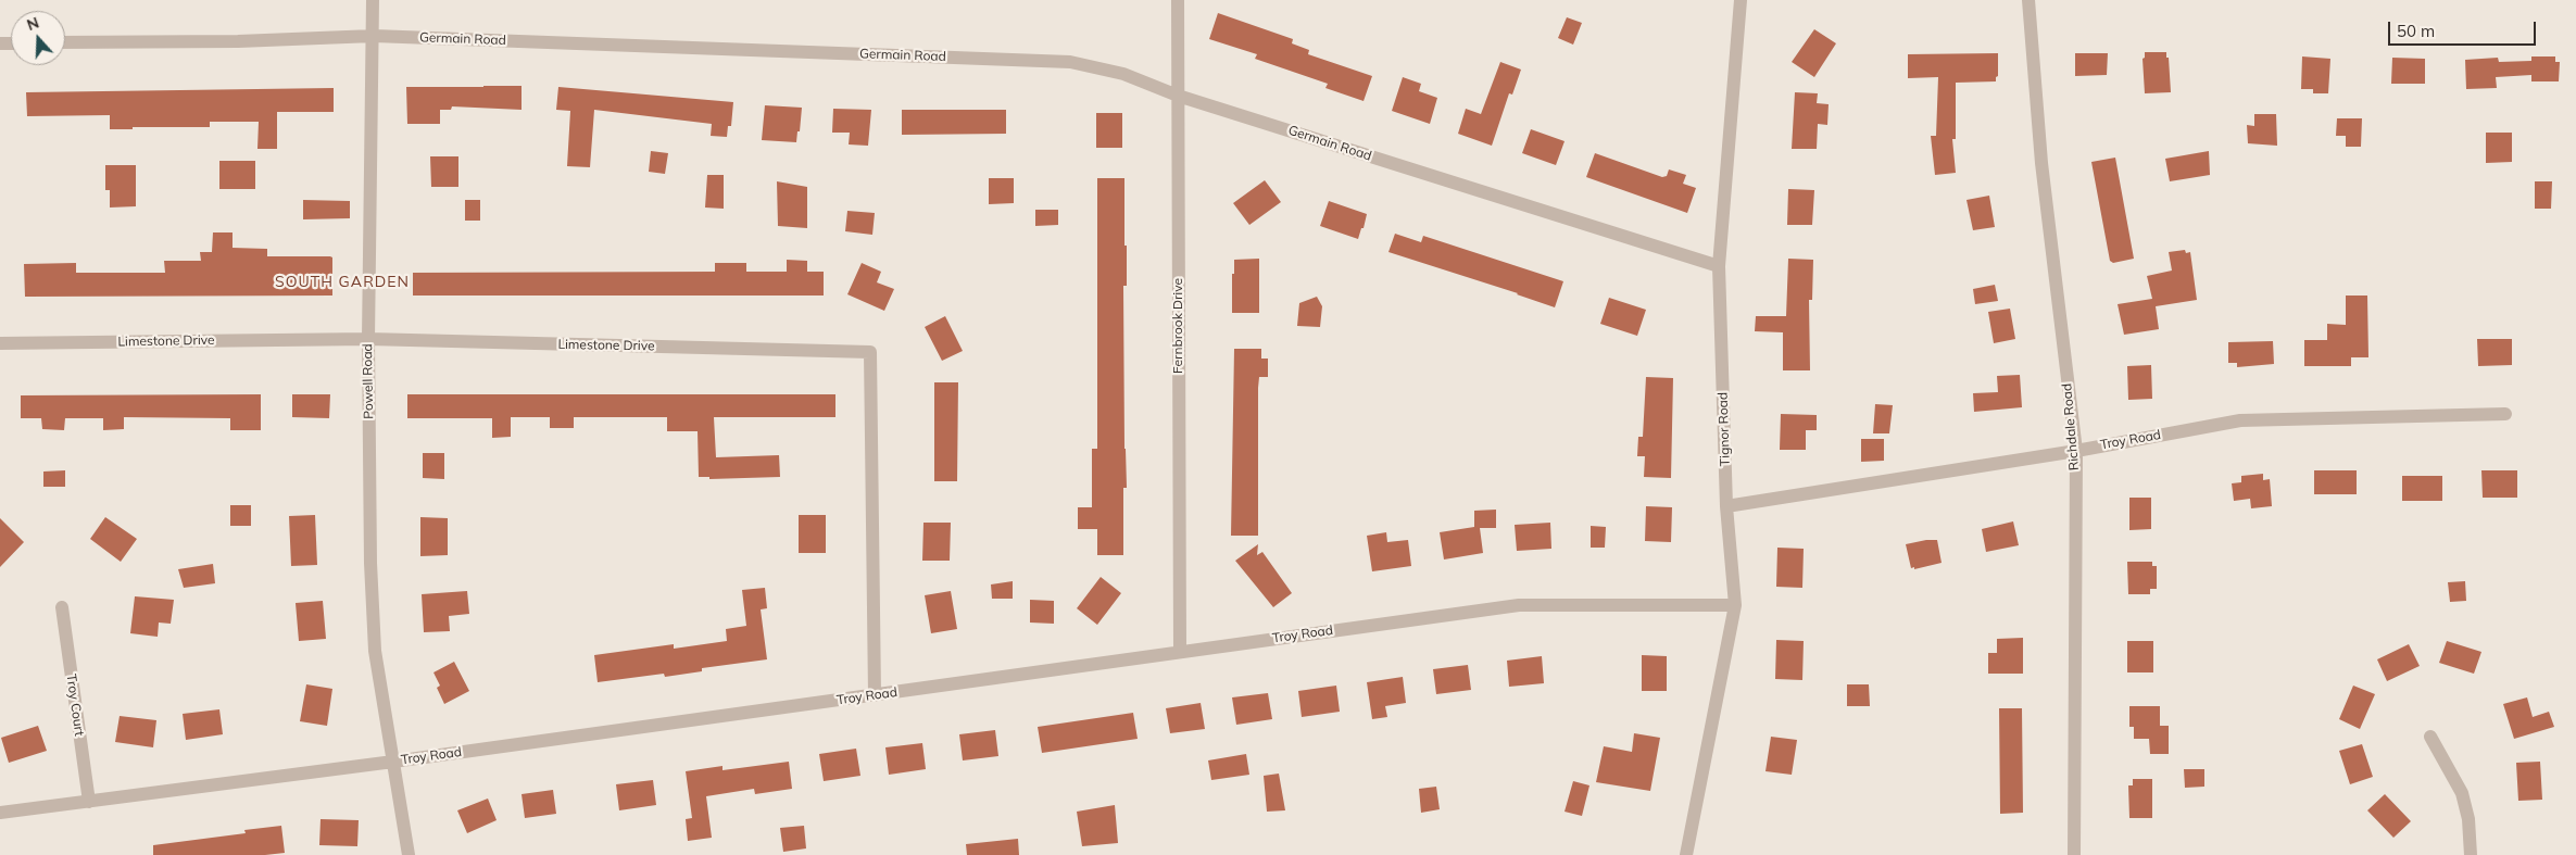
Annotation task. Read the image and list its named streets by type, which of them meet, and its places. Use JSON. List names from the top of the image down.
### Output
{
  "streets": {
    "street": [
      "Germain Road",
      "Fernbrook Drive",
      "Limestone Drive",
      "Powell Road",
      "Richdale Road",
      "Tignor Road",
      "Troy Road",
      "Troy Court"
    ]
  },
  "crossings": [
    ["Germain Road", "Fernbrook Drive"],
    ["Germain Road", "Powell Road"],
    ["Germain Road", "Tignor Road"],
    ["Fernbrook Drive", "Troy Road"],
    ["Limestone Drive", "Powell Road"],
    ["Limestone Drive", "Troy Road"],
    ["Powell Road", "Troy Road"],
    ["Richdale Road", "Troy Road"],
    ["Tignor Road", "Troy Road"],
    ["Troy Road", "Troy Court"]
  ],
  "districts": ["SOUTH GARDEN"],
  "scale_bar": "50 m",
  "north": "top"
}
